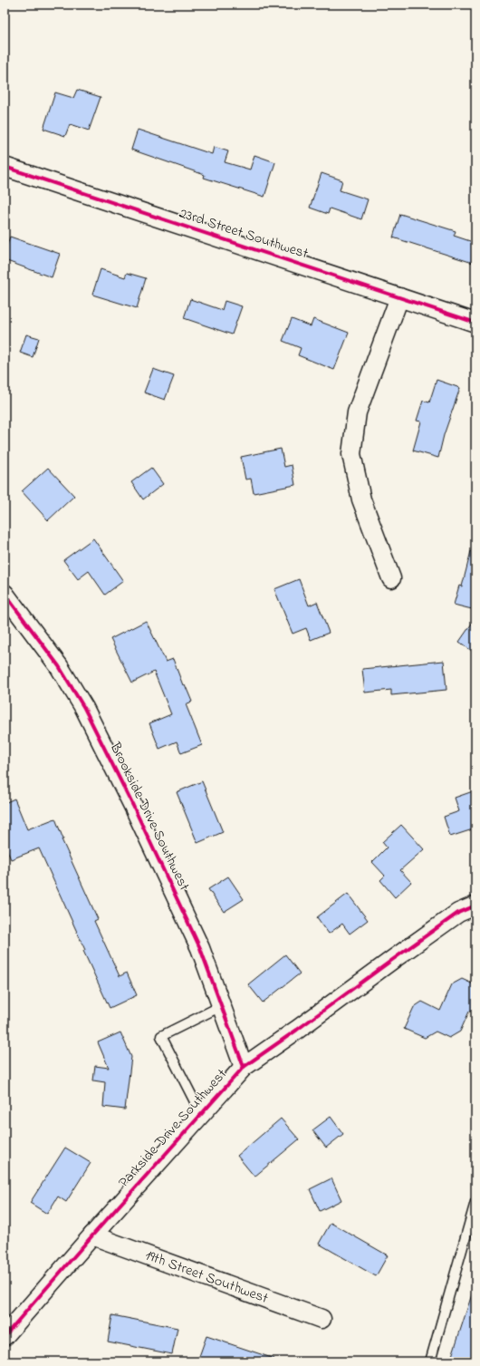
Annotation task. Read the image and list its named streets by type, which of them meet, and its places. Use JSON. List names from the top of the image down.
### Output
{
  "streets": {
    "street": [
      "23rd Street Southwest",
      "Brookside Drive Southwest",
      "Parkside Drive Southwest",
      "19th Street Southwest"
    ]
  },
  "crossings": [
    ["Brookside Drive Southwest", "Parkside Drive Southwest"],
    ["Parkside Drive Southwest", "19th Street Southwest"]
  ]
}
